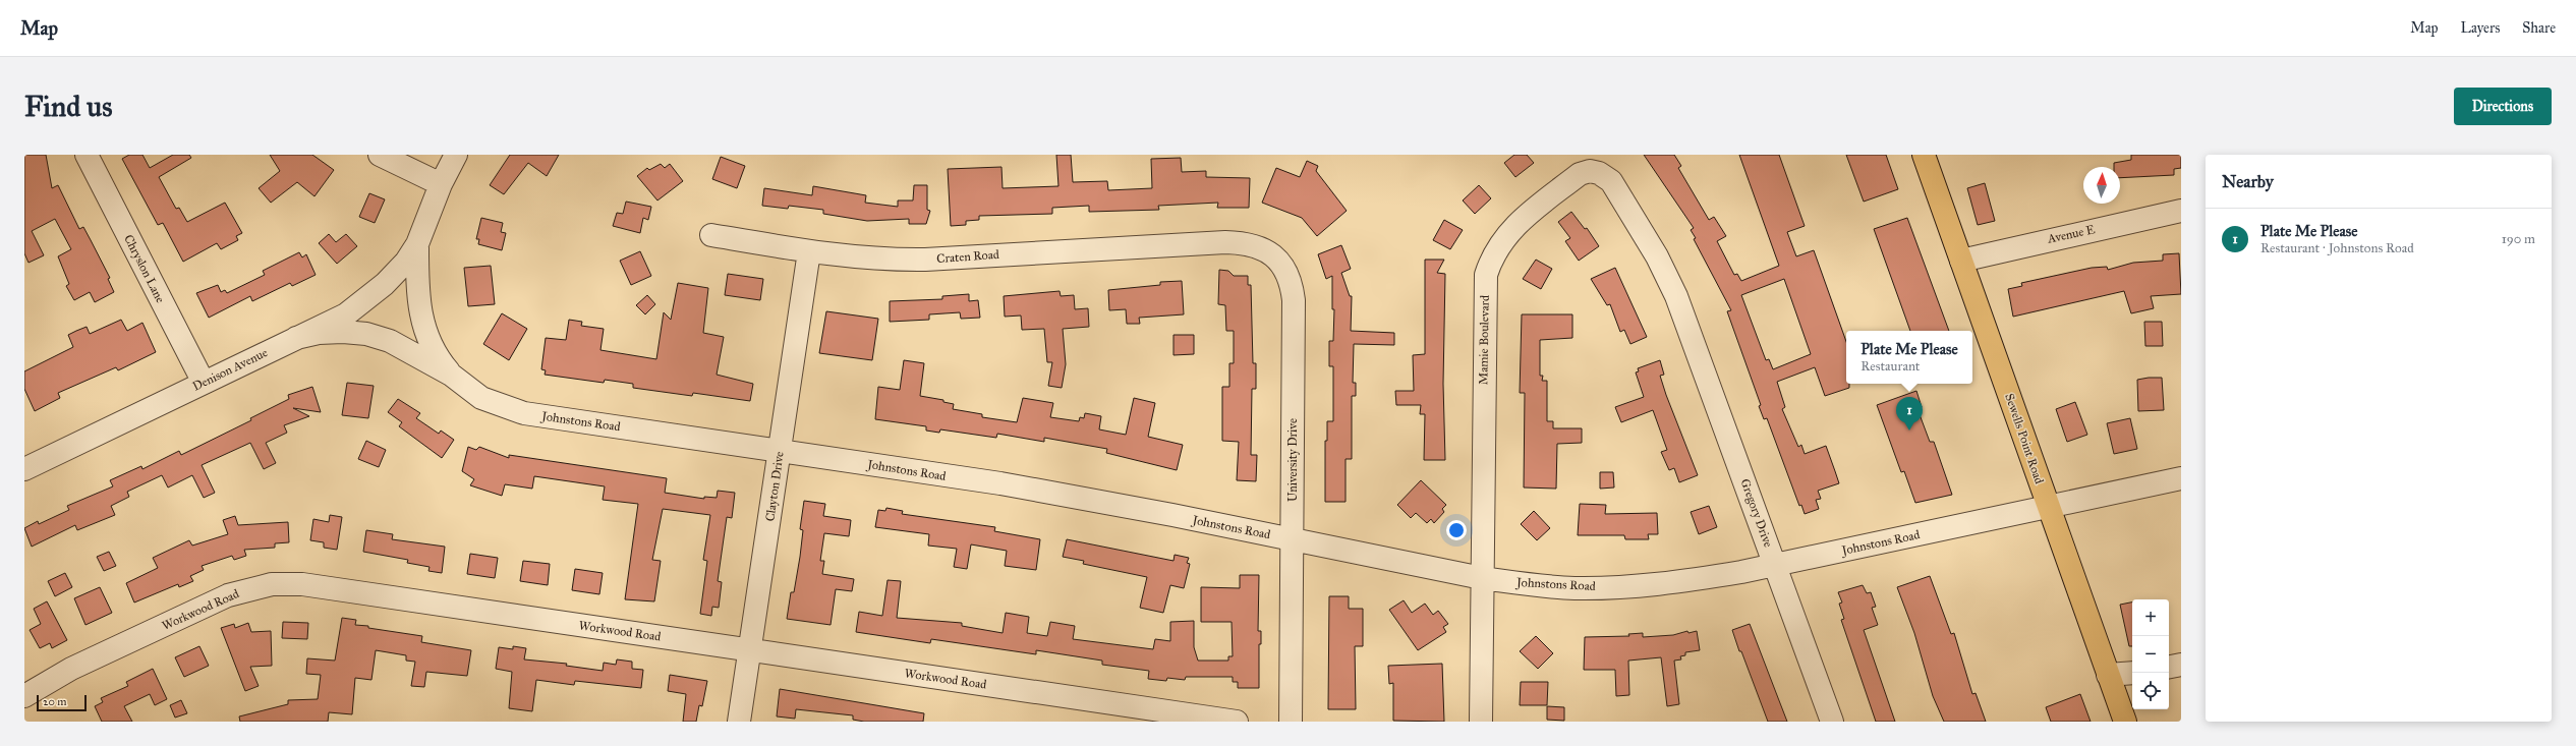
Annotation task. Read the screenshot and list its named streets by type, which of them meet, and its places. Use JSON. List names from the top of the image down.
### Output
{
  "streets": {
    "main road": ["Sewells Point Road"],
    "street": [
      "Avenue E",
      "Craten Road",
      "Chryslon Lane",
      "Mamie Boulevard",
      "Denison Avenue",
      "Johnstons Road",
      "University Drive",
      "Clayton Drive",
      "Gregory Drive",
      "Workwood Road"
    ]
  },
  "crossings": [
    ["Avenue E", "Sewells Point Road"],
    ["Craten Road", "University Drive"],
    ["Craten Road", "Clayton Drive"],
    ["Chryslon Lane", "Denison Avenue"],
    ["Mamie Boulevard", "Johnstons Road"],
    ["Mamie Boulevard", "Gregory Drive"],
    ["Denison Avenue", "Johnstons Road"],
    ["Johnstons Road", "Sewells Point Road"],
    ["Johnstons Road", "University Drive"],
    ["Johnstons Road", "Clayton Drive"],
    ["Johnstons Road", "Gregory Drive"],
    ["Clayton Drive", "Workwood Road"]
  ],
  "scale_bar": "20 m",
  "north": "top",
  "page": {
    "header": "Map",
    "nav": ["Map", "Layers", "Share"],
    "buttons": "Directions",
    "title": "Find us",
    "heading": "Nearby",
    "list": [
      {
        "mark": "1",
        "name": "Plate Me Please",
        "note": "Restaurant · Johnstons Road",
        "value": "190 m"
      }
    ],
    "popup": ["Plate Me Please", "Restaurant"],
    "pins": "1",
    "map_buttons": ["+", "−"],
    "scale": "20 m"
  }
}
